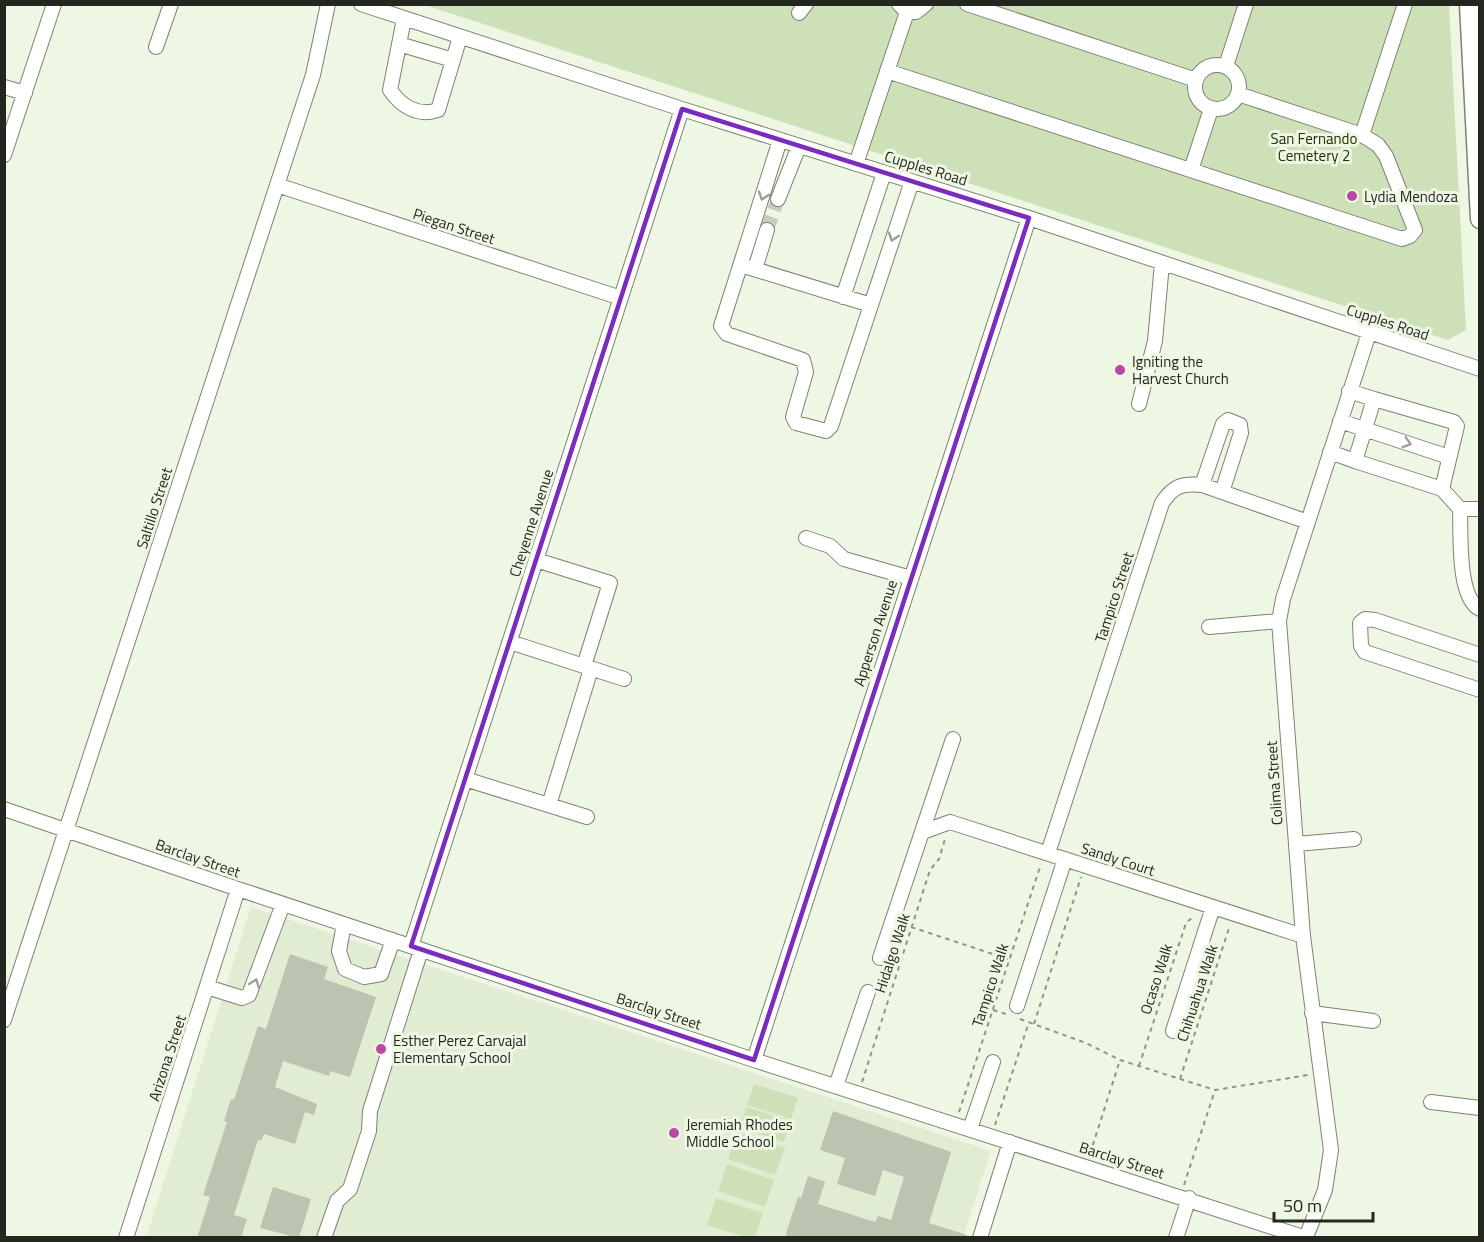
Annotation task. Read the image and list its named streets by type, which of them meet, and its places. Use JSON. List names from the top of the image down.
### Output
{
  "streets": {
    "street": [
      "Cupples Road",
      "Piegan Street",
      "Saltillo Street",
      "Cheyenne Avenue",
      "Tampico Street",
      "Apperson Avenue",
      "Colima Street",
      "Barclay Street",
      "Sandy Court",
      "Arizona Street"
    ],
    "path": [
      "Hidalgo Walk",
      "Ocaso Walk",
      "Tampico Walk",
      "Chihuahua Walk"
    ]
  },
  "crossings": [
    ["Cupples Road", "Cheyenne Avenue"],
    ["Cupples Road", "Apperson Avenue"],
    ["Cupples Road", "Colima Street"],
    ["Piegan Street", "Saltillo Street"],
    ["Piegan Street", "Cheyenne Avenue"],
    ["Saltillo Street", "Barclay Street"],
    ["Cheyenne Avenue", "Barclay Street"],
    ["Tampico Street", "Colima Street"],
    ["Tampico Street", "Sandy Court"],
    ["Tampico Street", "Tampico Walk"],
    ["Apperson Avenue", "Barclay Street"],
    ["Colima Street", "Barclay Street"],
    ["Colima Street", "Sandy Court"],
    ["Barclay Street", "Hidalgo Walk"],
    ["Barclay Street", "Tampico Walk"],
    ["Barclay Street", "Arizona Street"],
    ["Sandy Court", "Hidalgo Walk"],
    ["Sandy Court", "Ocaso Walk"],
    ["Sandy Court", "Tampico Walk"],
    ["Sandy Court", "Chihuahua Walk"]
  ],
  "parks": ["San Fernando Cemetery 2"],
  "places": [
    "Lydia Mendoza",
    "Igniting the Harvest Church",
    "Esther Perez Carvajal Elementary School",
    "Jeremiah Rhodes Middle School"
  ],
  "scale_bar": "50 m"
}
